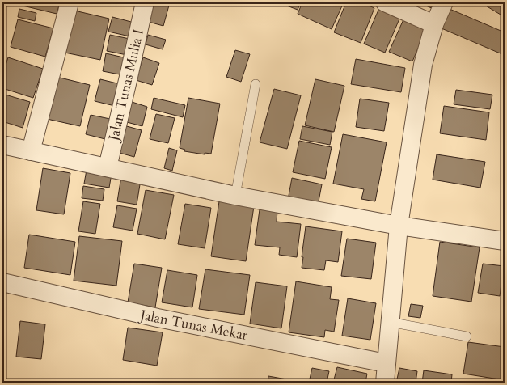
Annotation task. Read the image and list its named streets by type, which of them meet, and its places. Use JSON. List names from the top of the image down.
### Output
{
  "streets": {
    "street": ["Jalan Tunas Mulia I", "Jalan Tunas Mekar"]
  }
}
